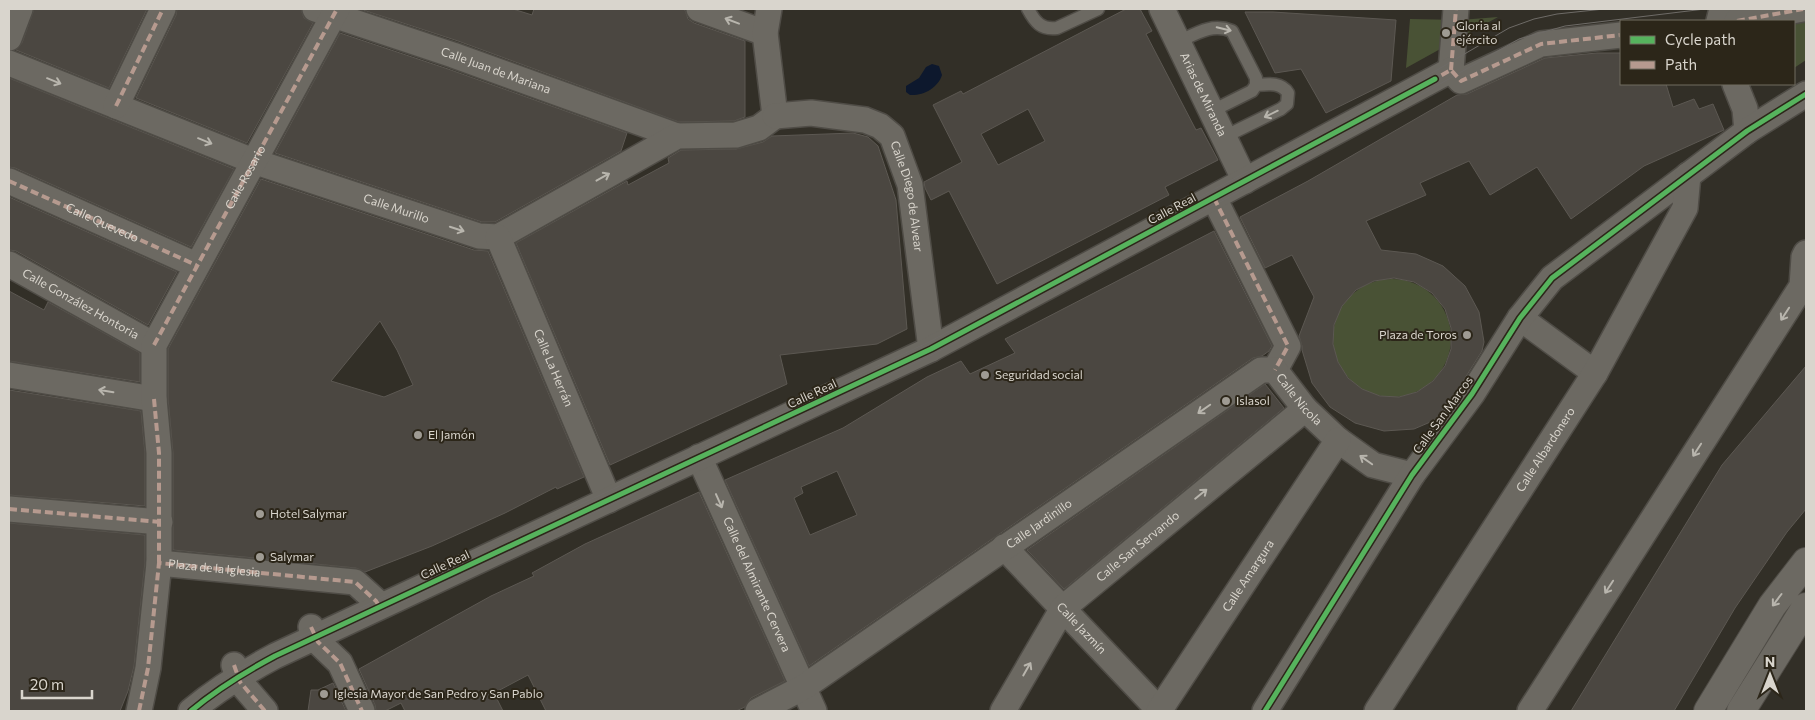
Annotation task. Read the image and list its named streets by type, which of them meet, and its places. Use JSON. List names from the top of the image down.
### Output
{
  "streets": {
    "street": [
      "Calle Juan de Mariana",
      "Arias de Miranda",
      "Calle Rosario",
      "Calle Diego de Alvear",
      "Calle Murillo",
      "Calle Real",
      "Calle Quevedo",
      "Calle González Hontoria",
      "Calle La Herrán",
      "Calle Nicola",
      "Calle San Marcos",
      "Calle Albardonero",
      "Calle Jardinillo",
      "Calle San Servando",
      "Plaza de la Iglesia",
      "Calle Amargura",
      "Calle del Almirante Cervera",
      "Calle Jazmín"
    ]
  },
  "crossings": [
    ["Calle Juan de Mariana", "Calle Rosario"],
    ["Arias de Miranda", "Calle Real"],
    ["Calle Rosario", "Calle Murillo"],
    ["Calle Rosario", "Calle Quevedo"],
    ["Calle Rosario", "Calle González Hontoria"],
    ["Calle Diego de Alvear", "Calle Real"],
    ["Calle Murillo", "Calle La Herrán"],
    ["Calle Real", "Calle La Herrán"],
    ["Calle Real", "Calle Nicola"],
    ["Calle Real", "Plaza de la Iglesia"],
    ["Calle Real", "Calle del Almirante Cervera"],
    ["Calle Nicola", "Calle San Marcos"],
    ["Calle Nicola", "Calle Jardinillo"],
    ["Calle Nicola", "Calle San Servando"],
    ["Calle Nicola", "Calle Amargura"],
    ["Calle San Marcos", "Calle Albardonero"],
    ["Calle Jardinillo", "Calle del Almirante Cervera"],
    ["Calle Jardinillo", "Calle Jazmín"],
    ["Calle San Servando", "Calle Jazmín"],
    ["Calle Amargura", "Calle Jazmín"]
  ],
  "one_way": [
    "Calle Murillo",
    "Calle Jardinillo",
    "Calle San Servando",
    "Calle del Almirante Cervera"
  ],
  "places": [
    "Gloria al ejército",
    "Plaza de Toros",
    "Seguridad social",
    "Islasol",
    "El Jamón",
    "Hotel Salymar",
    "Salymar",
    "Iglesia Mayor de San Pedro y San Pablo"
  ],
  "legend": ["Cycle path", "Path"],
  "scale_bar": "20 m",
  "north": "top"
}
